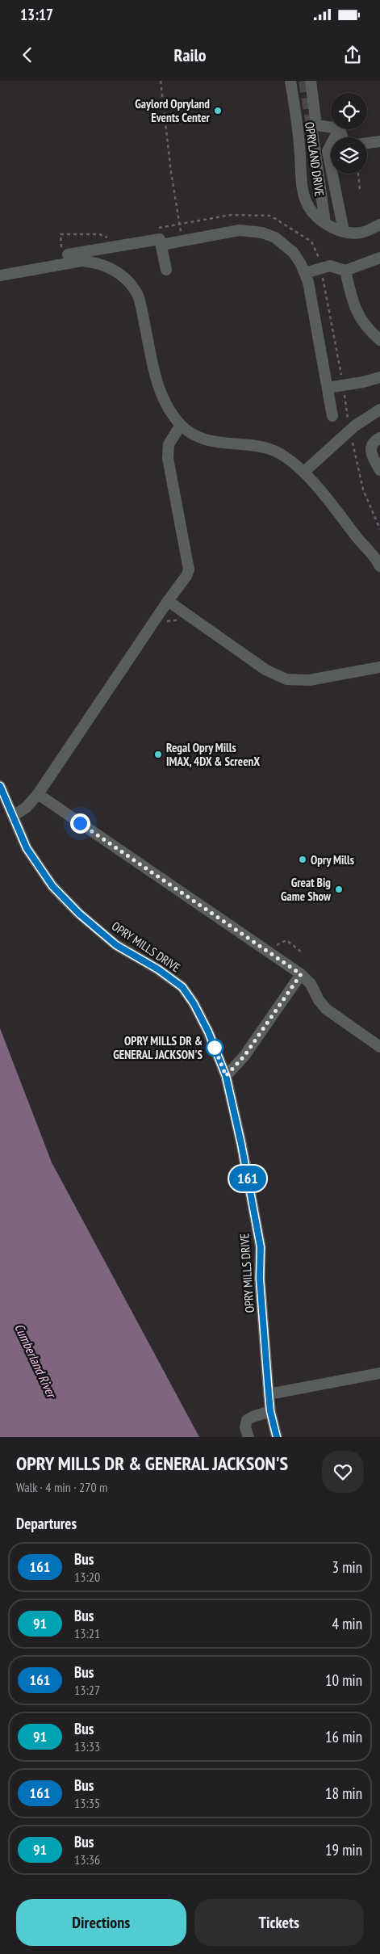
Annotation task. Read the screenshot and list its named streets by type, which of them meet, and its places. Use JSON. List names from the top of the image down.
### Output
{
  "streets": {
    "lane": ["OPRYLAND DRIVE", "OPRY MILLS DRIVE"]
  },
  "water": ["Cumberland River"],
  "places": [
    "Gaylord Opryland Events Center",
    "Regal Opry Mills IMAX, 4DX & ScreenX",
    "Opry Mills",
    "Great Big Game Show",
    "OPRY MILLS DR & GENERAL JACKSON'S"
  ],
  "lines": ["bus line 161"],
  "page": {
    "status": "13:17",
    "header": "Railo",
    "on_map": "161",
    "heading": [
      ["OPRY MILLS DR & GENERAL JACKSON'S", "Walk · 4 min · 270 m"],
      "Departures"
    ],
    "list": [
      {
        "mark": "161",
        "name": "Bus",
        "note": "13:20",
        "value": "3 min"
      },
      {
        "mark": "91",
        "name": "Bus",
        "note": "13:21",
        "value": "4 min"
      },
      {
        "mark": "161",
        "name": "Bus",
        "note": "13:27",
        "value": "10 min"
      },
      {
        "mark": "91",
        "name": "Bus",
        "note": "13:33",
        "value": "16 min"
      },
      {
        "mark": "161",
        "name": "Bus",
        "note": "13:35",
        "value": "18 min"
      },
      {
        "mark": "91",
        "name": "Bus",
        "note": "13:36",
        "value": "19 min"
      }
    ],
    "buttons": ["Directions", "Tickets"]
  }
}
